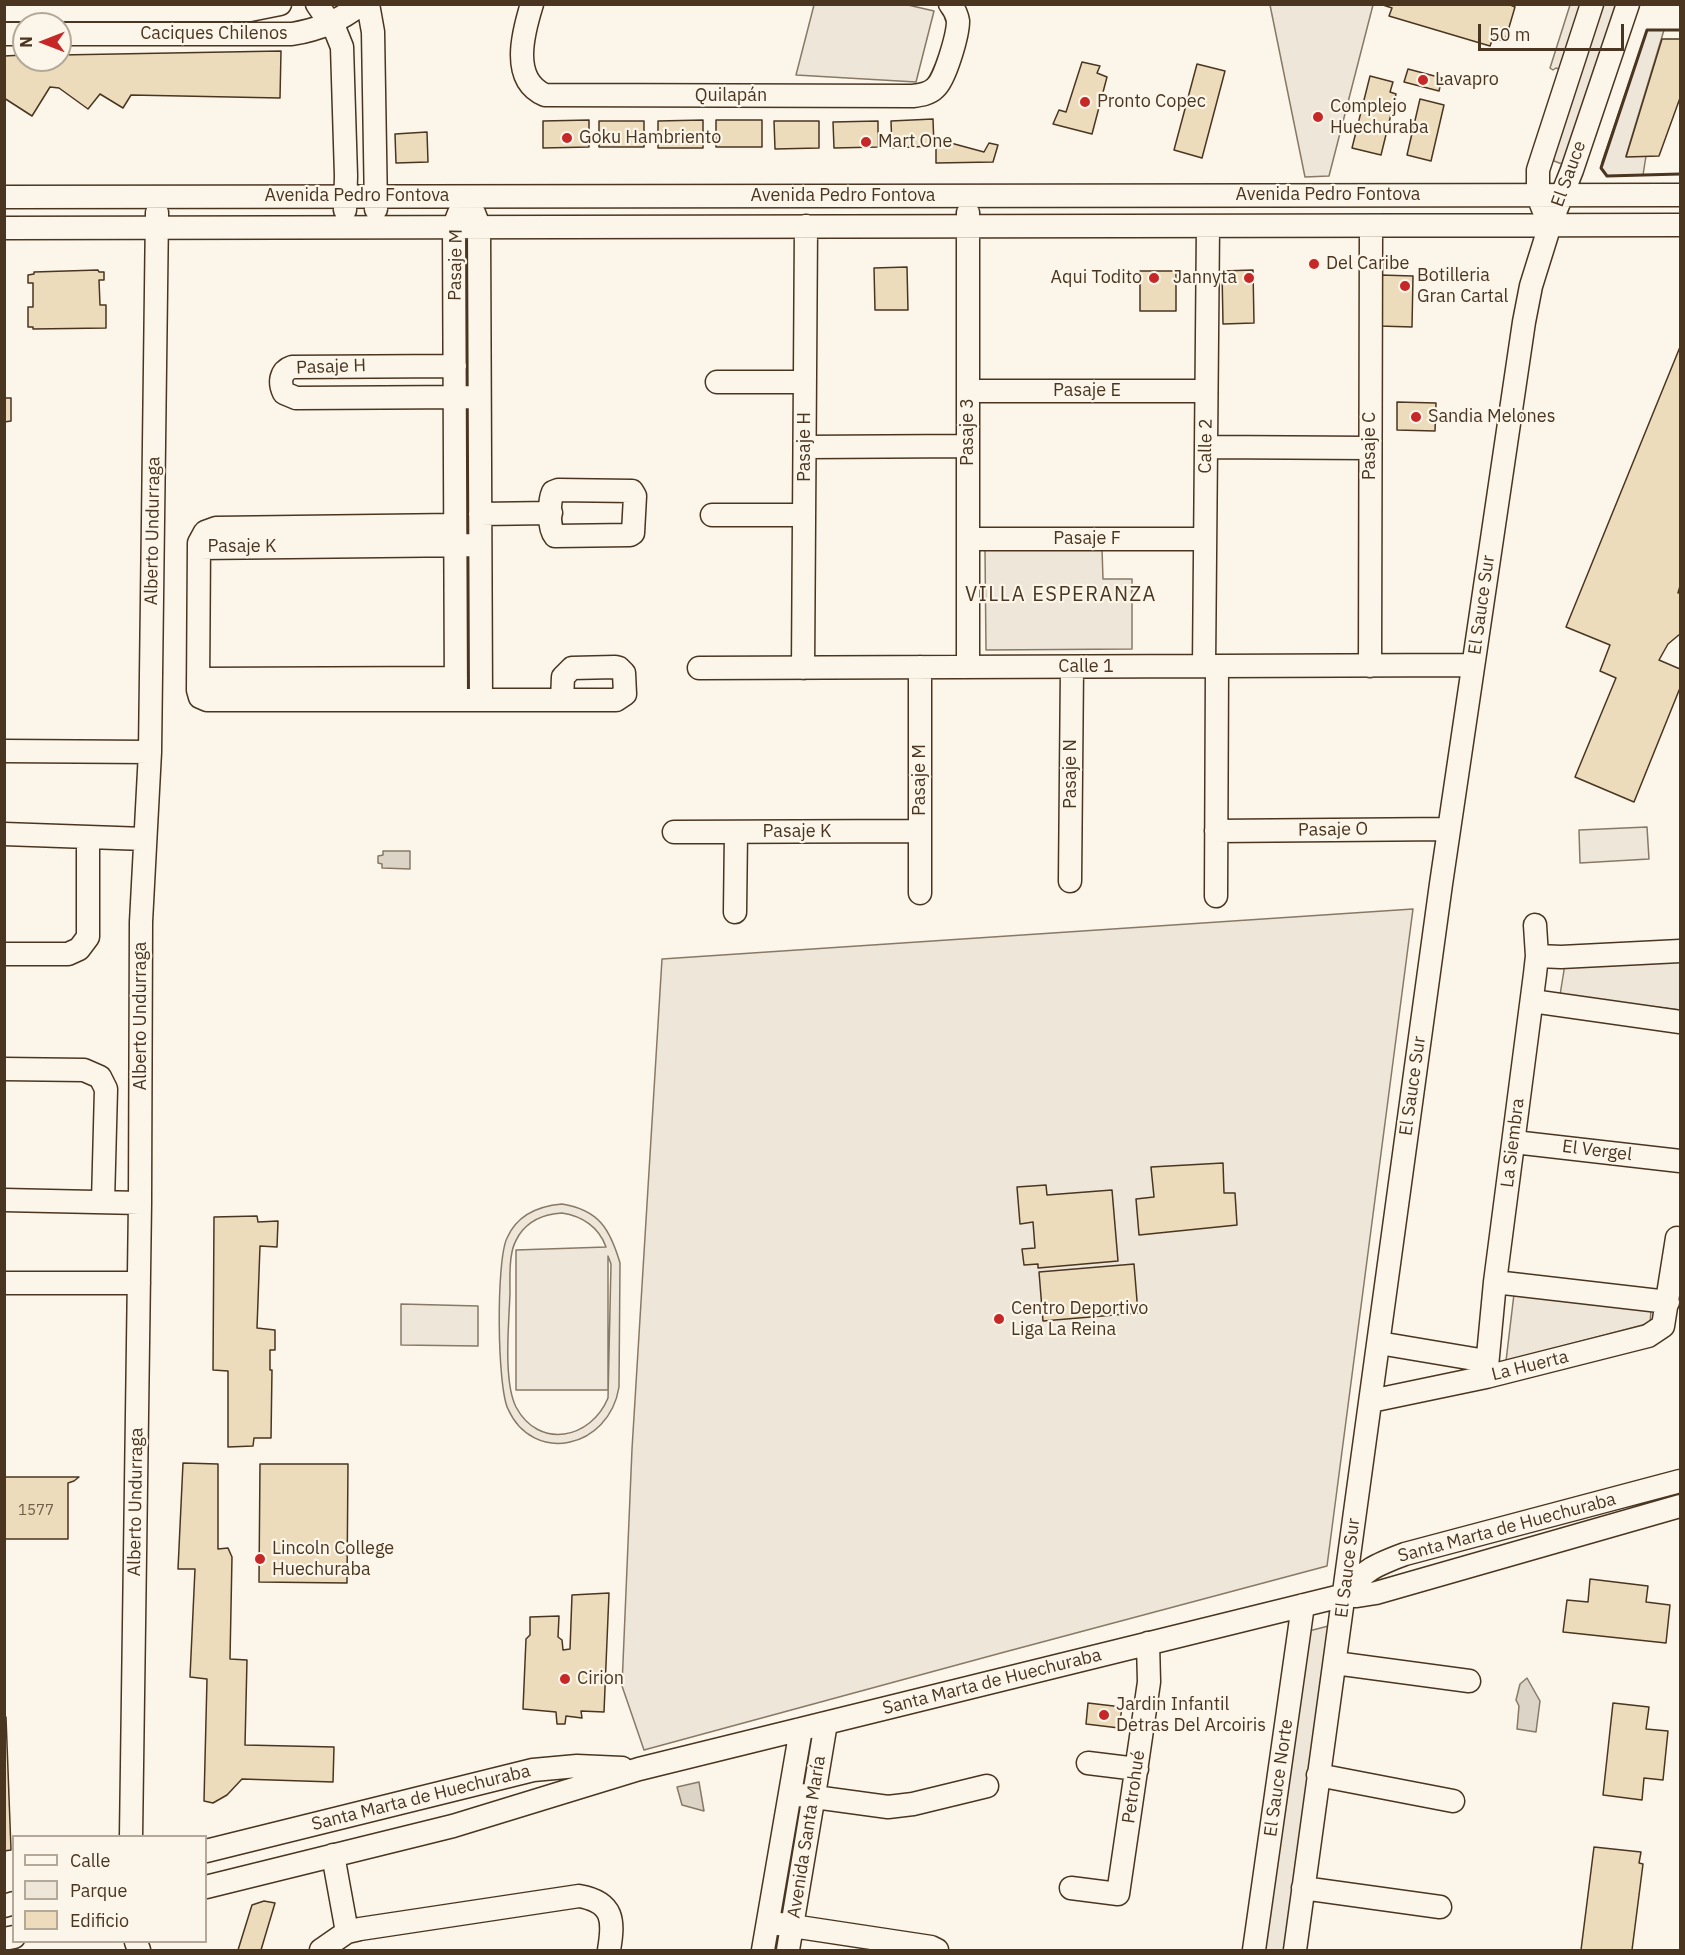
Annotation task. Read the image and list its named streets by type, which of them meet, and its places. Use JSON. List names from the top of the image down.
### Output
{
  "streets": {
    "street": [
      "Caciques Chilenos",
      "Quilapán",
      "El Sauce",
      "Avenida Pedro Fontova",
      "Pasaje M",
      "Pasaje H",
      "Pasaje E",
      "Pasaje 3",
      "Calle 2",
      "Pasaje C",
      "Alberto Undurraga",
      "Pasaje F",
      "Pasaje K",
      "El Sauce Sur",
      "Calle 1",
      "Pasaje N",
      "Pasaje O",
      "La Siembra",
      "El Vergel",
      "La Huerta",
      "Santa Marta de Huechuraba",
      "El Sauce Norte",
      "Petrohué",
      "Avenida Santa María"
    ]
  },
  "crossings": [
    ["El Sauce", "Avenida Pedro Fontova"],
    ["El Sauce", "El Sauce Sur"],
    ["Avenida Pedro Fontova", "Pasaje M"],
    ["Avenida Pedro Fontova", "Pasaje H"],
    ["Avenida Pedro Fontova", "Pasaje 3"],
    ["Avenida Pedro Fontova", "Calle 2"],
    ["Avenida Pedro Fontova", "Pasaje C"],
    ["Avenida Pedro Fontova", "Alberto Undurraga"],
    ["Avenida Pedro Fontova", "El Sauce Sur"],
    ["Pasaje M", "Pasaje H"],
    ["Pasaje M", "Pasaje K"],
    ["Pasaje M", "Calle 1"],
    ["Pasaje H", "Calle 1"],
    ["Pasaje E", "Pasaje 3"],
    ["Pasaje E", "Calle 2"],
    ["Pasaje 3", "Pasaje F"],
    ["Pasaje 3", "Calle 1"],
    ["Calle 2", "Pasaje F"],
    ["Calle 2", "Calle 1"],
    ["Pasaje C", "Calle 1"],
    ["El Sauce Sur", "Calle 1"],
    ["El Sauce Sur", "Pasaje O"],
    ["El Sauce Sur", "La Huerta"],
    ["El Sauce Sur", "Santa Marta de Huechuraba"],
    ["Calle 1", "Pasaje N"],
    ["La Siembra", "El Vergel"],
    ["La Siembra", "La Huerta"],
    ["Santa Marta de Huechuraba", "El Sauce Norte"],
    ["Santa Marta de Huechuraba", "Petrohué"],
    ["Santa Marta de Huechuraba", "Avenida Santa María"]
  ],
  "districts": ["VILLA ESPERANZA"],
  "places": [
    "Lavapro",
    "Pronto Copec",
    "Complejo Huechuraba",
    "Goku Hambriento",
    "Mart One",
    "Del Caribe",
    "Aqui Todito",
    "Jannyta",
    "Botilleria Gran Cartal",
    "Sandia Melones",
    "Centro Deportivo Liga La Reina",
    "Lincoln College Huechuraba",
    "Cirion",
    "Jardin Infantil Detras Del Arcoiris"
  ],
  "house_numbers": ["1577"],
  "legend": ["Calle", "Parque", "Edificio"],
  "scale_bar": "50 m",
  "north": "left"
}
